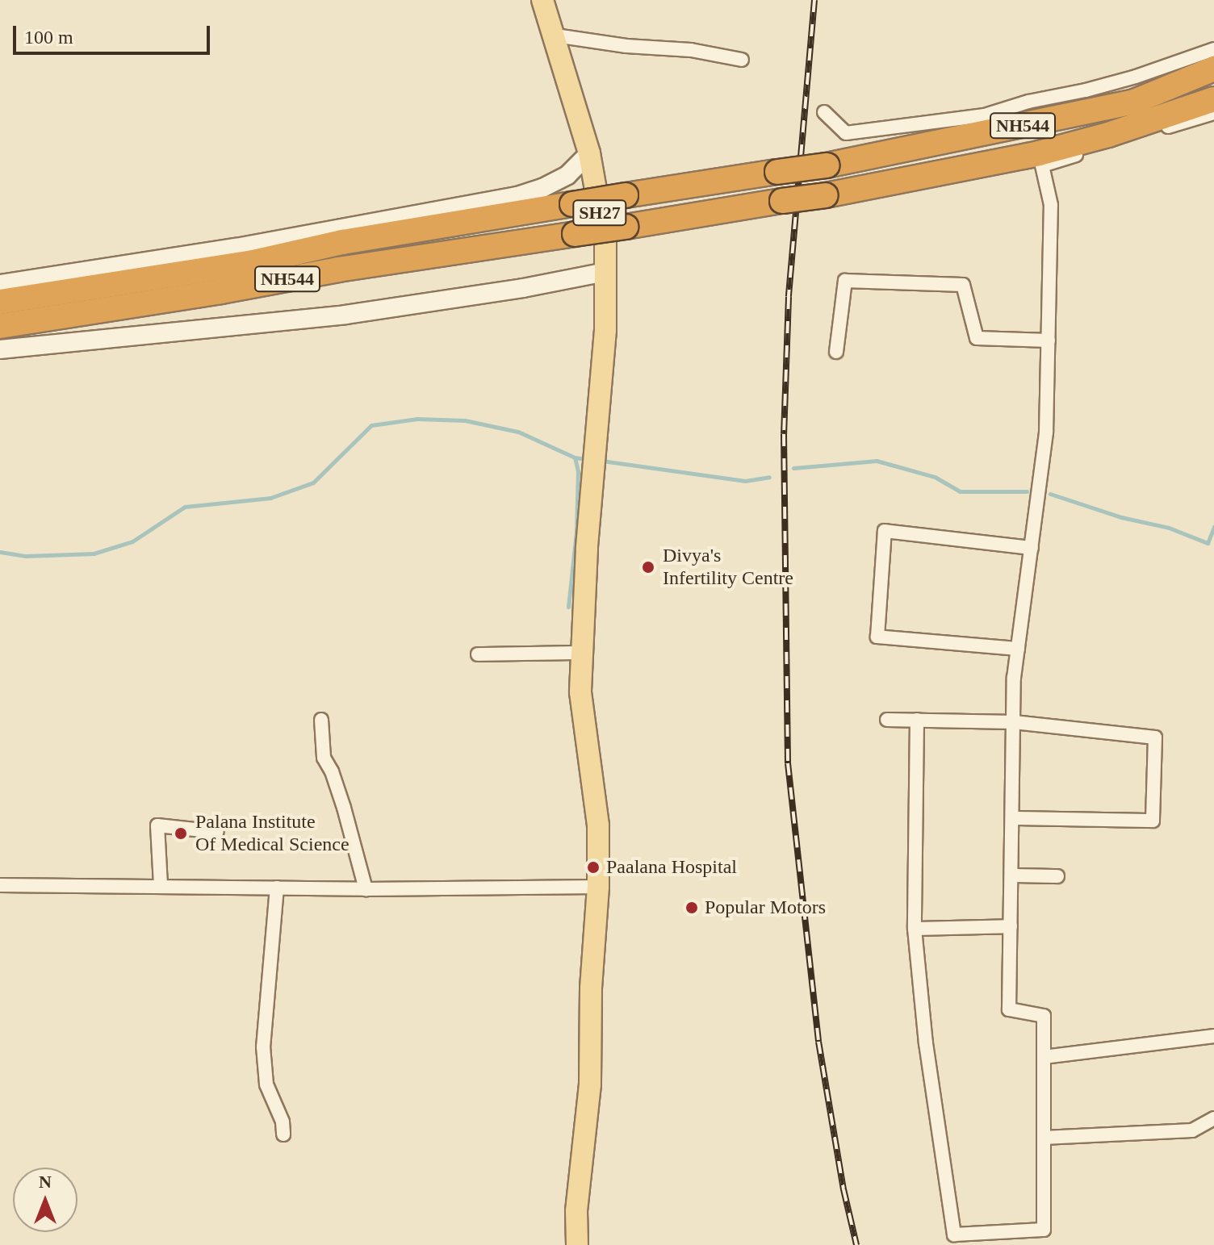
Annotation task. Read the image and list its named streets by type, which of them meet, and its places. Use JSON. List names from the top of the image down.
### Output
{
  "streets": {
    "highway": ["NH544"],
    "main road": ["SH27"]
  },
  "places": [
    "Divya's Infertility Centre",
    "Palana Institute Of Medical Science",
    "Paalana Hospital",
    "Popular Motors"
  ],
  "scale_bar": "100 m",
  "north": "top"
}
